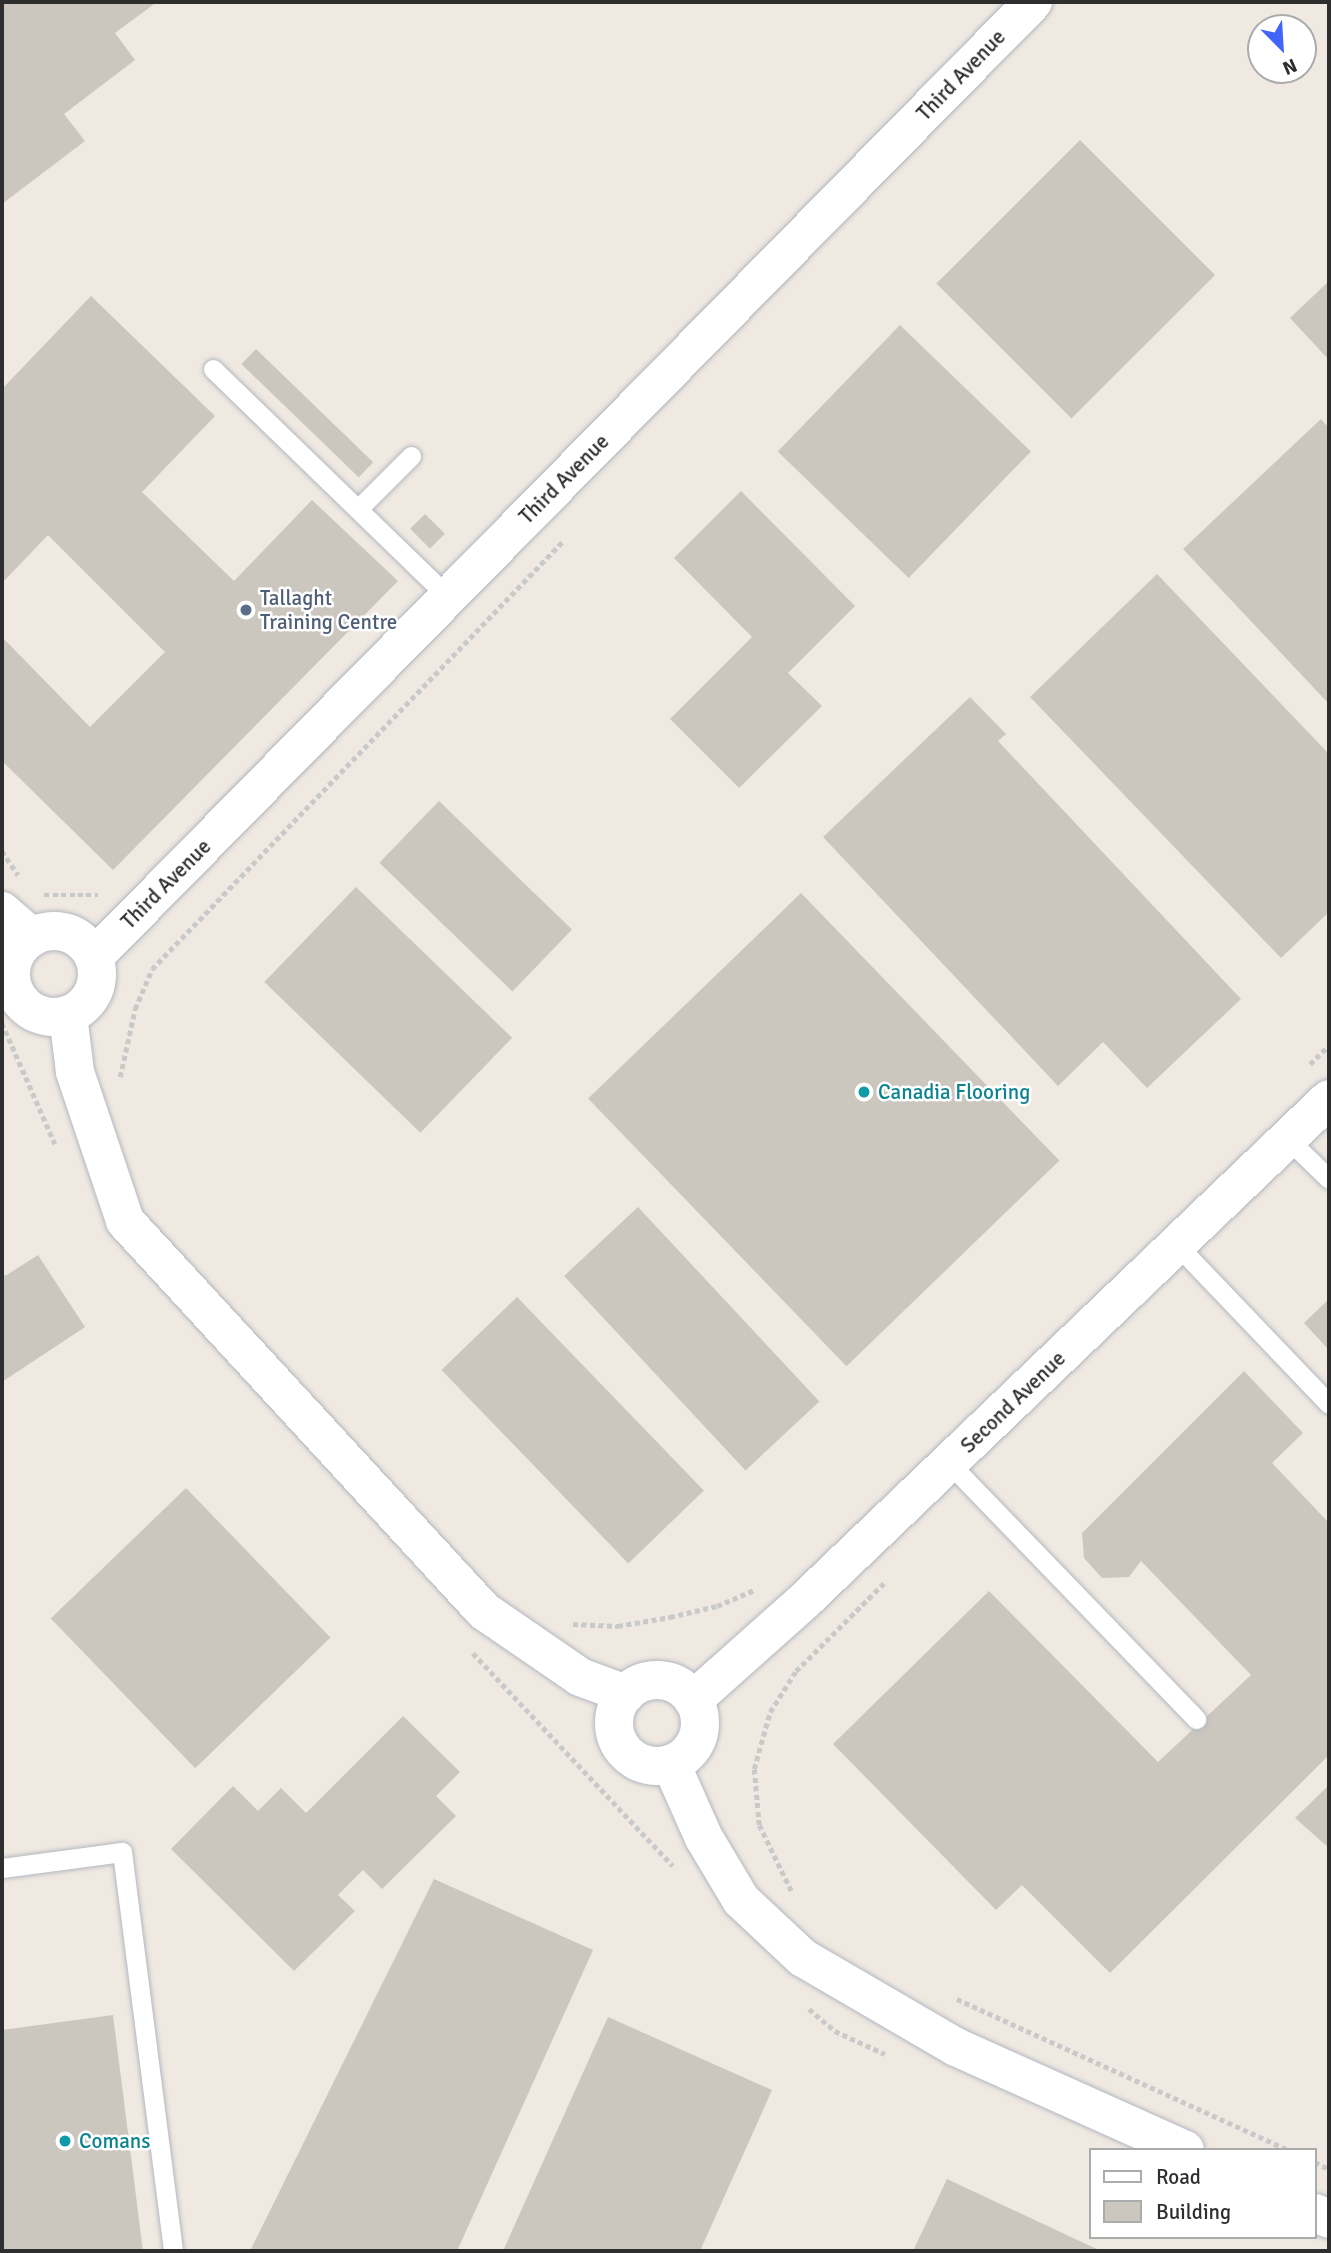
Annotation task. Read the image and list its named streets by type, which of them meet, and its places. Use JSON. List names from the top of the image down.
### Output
{
  "streets": {
    "street": ["Third Avenue", "Second Avenue"]
  },
  "places": ["Tallaght Training Centre", "Canadia Flooring", "Comans"],
  "legend": ["Road", "Building"],
  "north": "bottom right"
}
